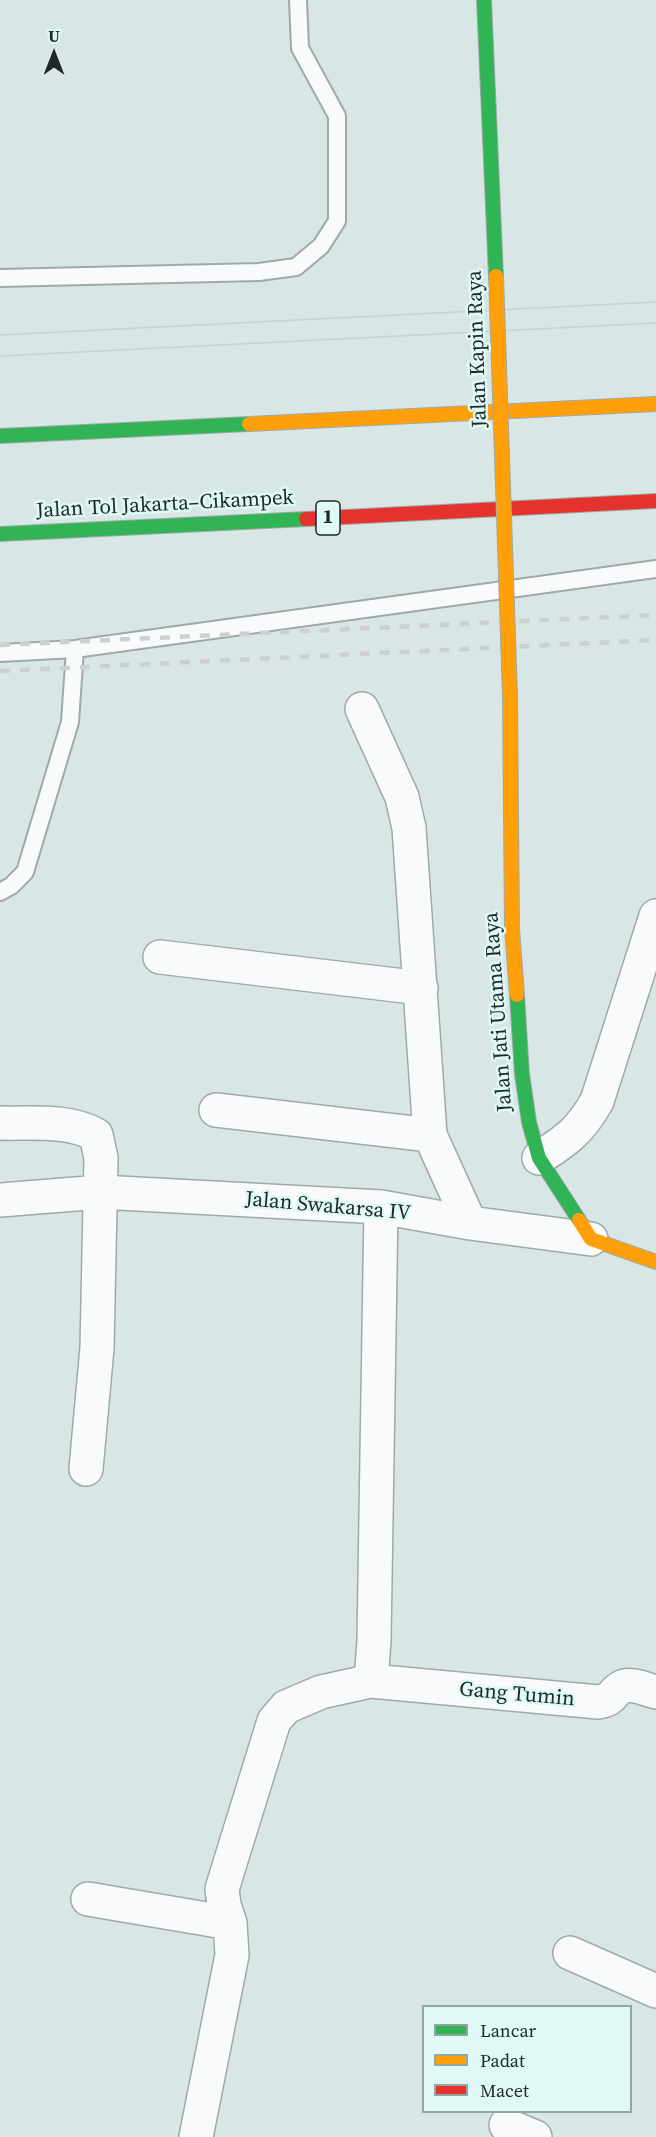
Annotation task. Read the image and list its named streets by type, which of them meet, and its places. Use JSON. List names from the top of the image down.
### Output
{
  "streets": {
    "main road": [
      "Jalan Kapin Raya",
      "Jalan Tol Jakarta–Cikampek",
      "1",
      "Jalan Jati Utama Raya"
    ],
    "street": ["Jalan Swakarsa IV", "Gang Tumin"]
  },
  "crossings": [
    ["Jalan Kapin Raya", "Jalan Jati Utama Raya"],
    ["Jalan Jati Utama Raya", "Jalan Swakarsa IV"]
  ],
  "legend": ["Lancar", "Padat", "Macet"],
  "north": "top"
}
